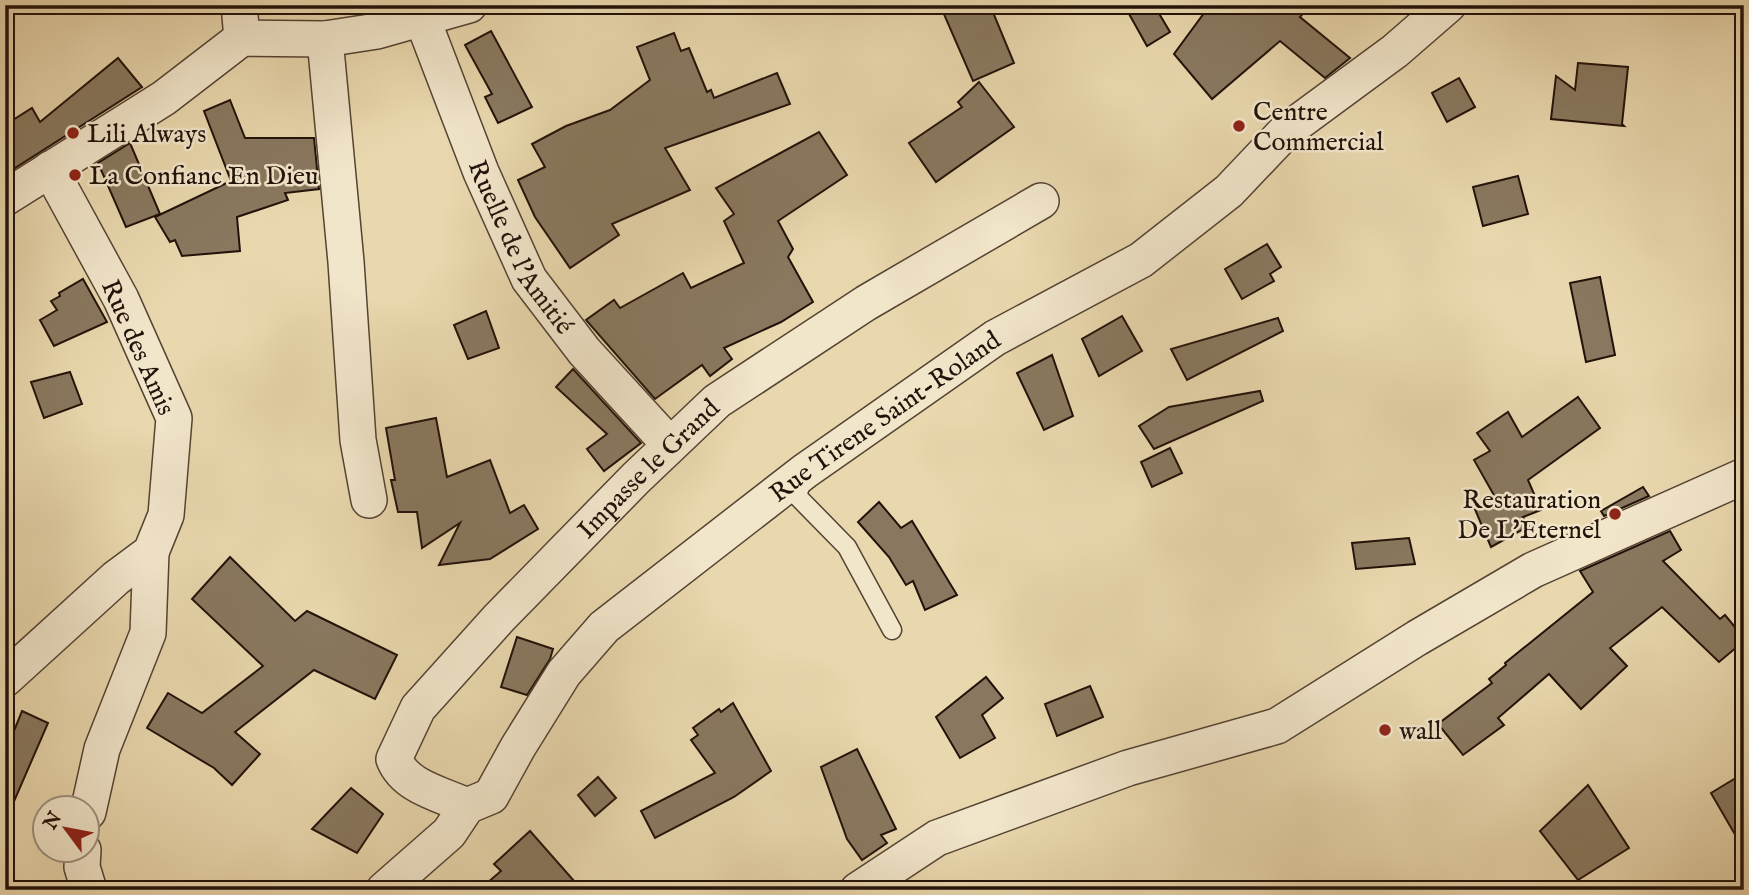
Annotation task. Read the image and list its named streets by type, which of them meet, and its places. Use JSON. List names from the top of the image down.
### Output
{
  "streets": {
    "street": [
      "Ruelle de l'Amitié",
      "Rue des Amis",
      "Rue Tirene Saint-Roland",
      "Impasse le Grand"
    ]
  },
  "crossings": [
    ["Ruelle de l'Amitié", "Impasse le Grand"],
    ["Rue Tirene Saint-Roland", "Impasse le Grand"]
  ],
  "places": [
    "Centre Commercial",
    "Lili Always",
    "La Confianc En Dieu",
    "Restauration De L'Eternel",
    "wall"
  ],
  "north": "top left"
}
